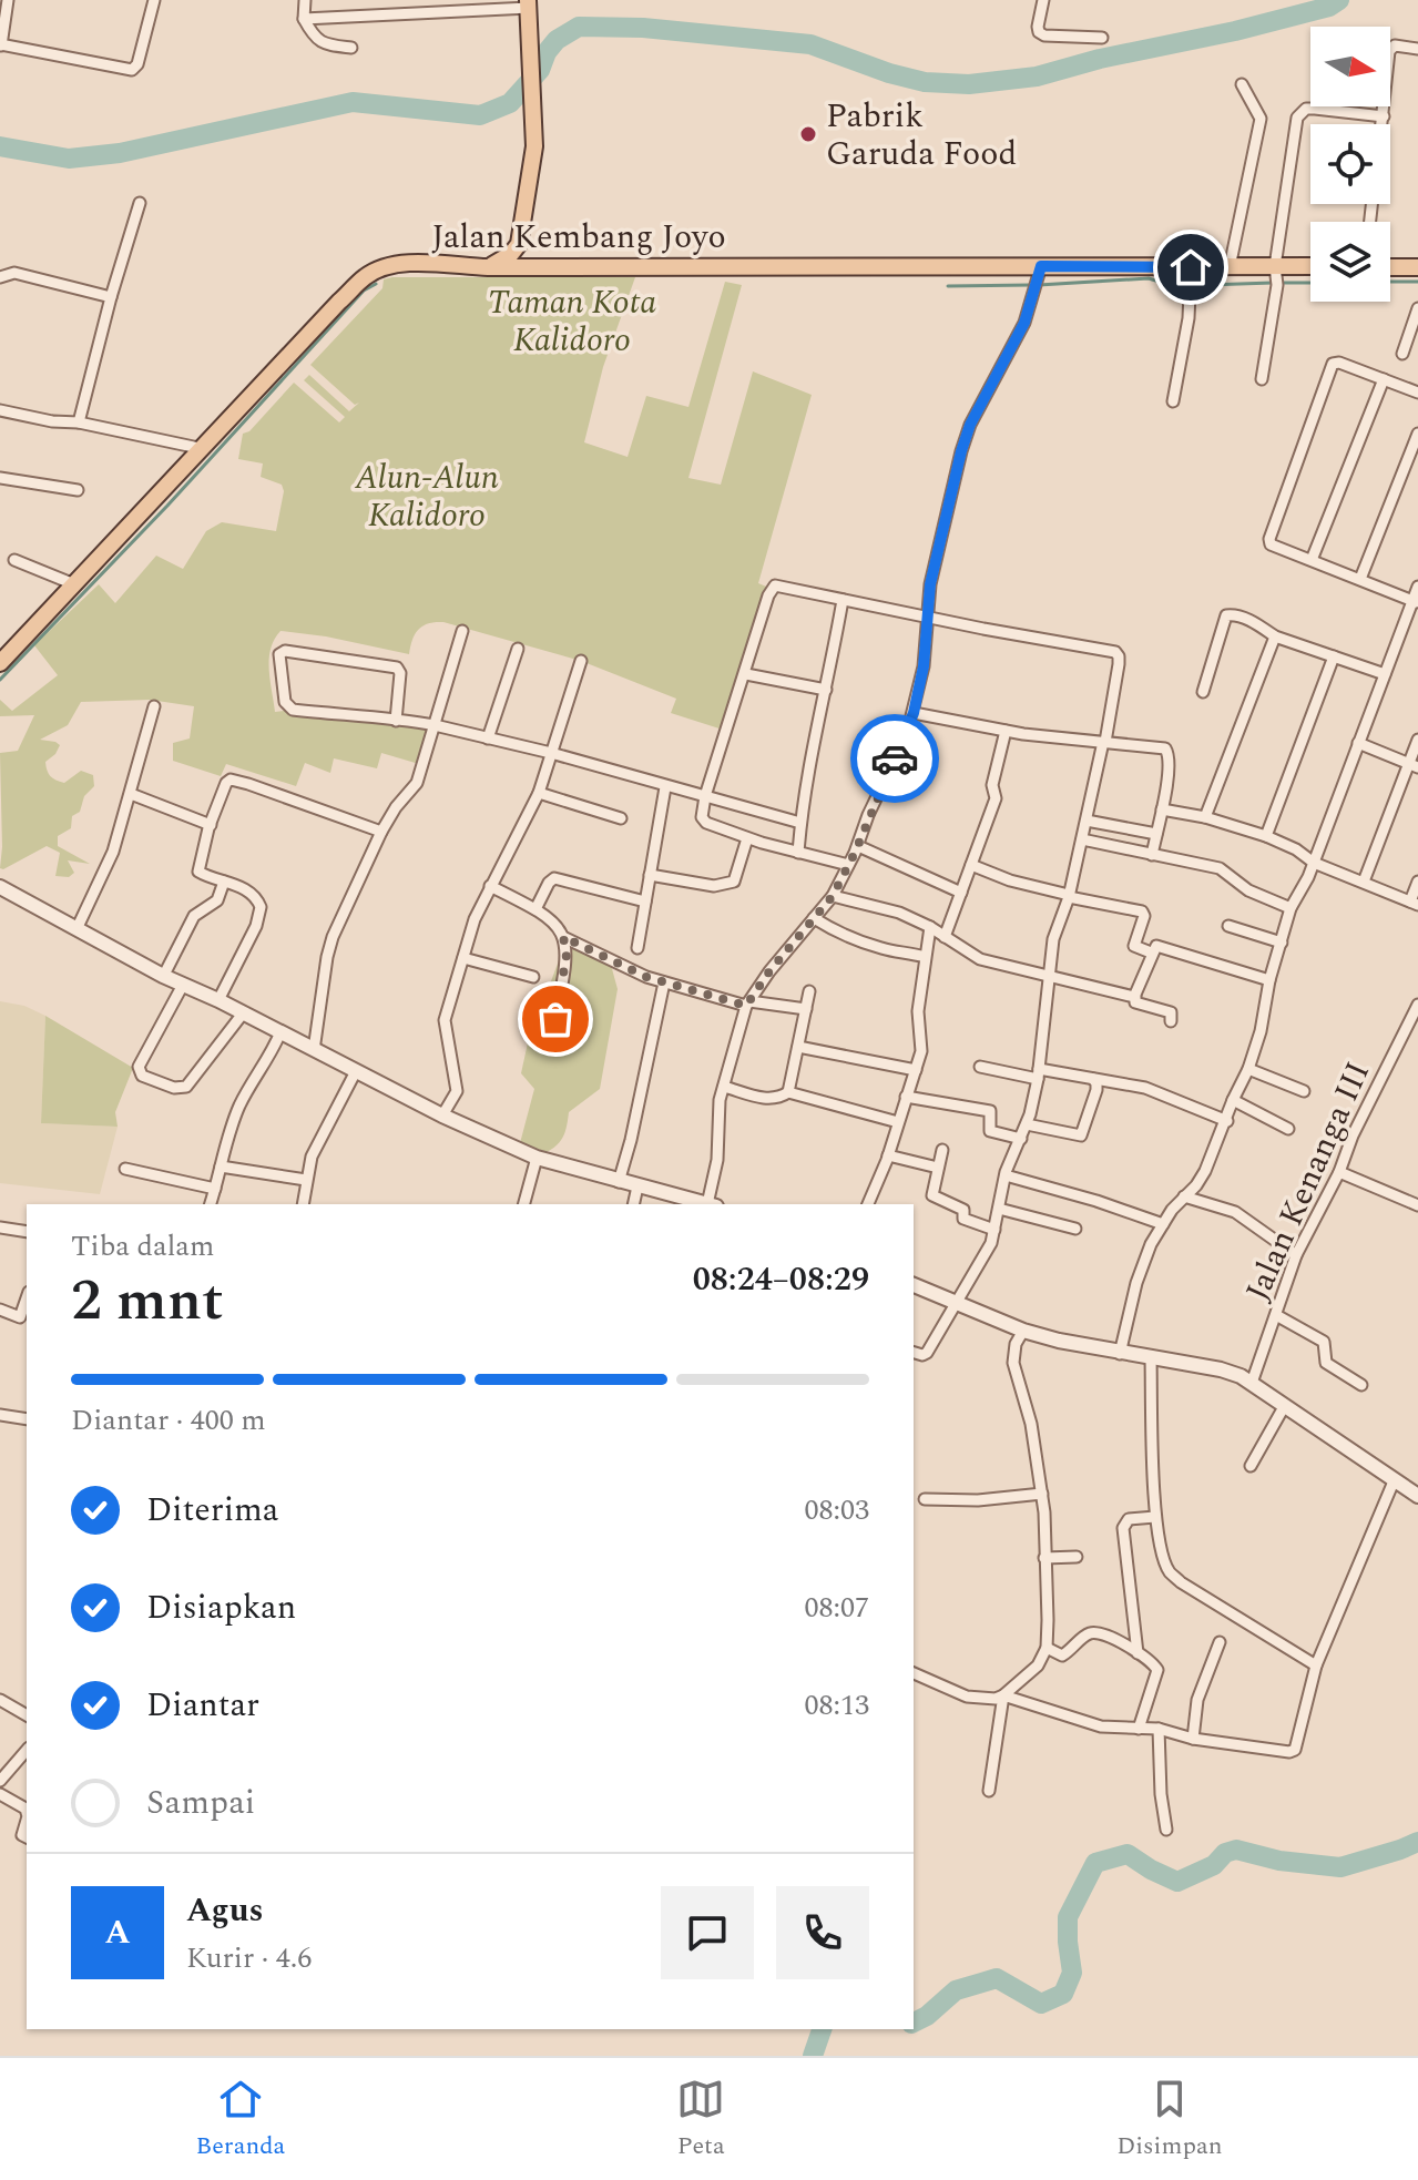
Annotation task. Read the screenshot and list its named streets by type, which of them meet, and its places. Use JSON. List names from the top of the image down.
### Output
{
  "streets": {
    "main road": ["Jalan Kembang Joyo"],
    "street": ["Jalan Kenanga III"]
  },
  "parks": ["Taman Kota Kalidoro", "Alun-Alun Kalidoro"],
  "places": ["Pabrik Garuda Food"],
  "north": "right",
  "page": {
    "heading": ["2 mnt", "Tiba dalam", "08:24–08:29"],
    "panel": ["Agus", "Kurir · 4.6"],
    "bar": "Diantar · 400 m",
    "list": [
      ["Diterima", "08:03"],
      ["Disiapkan", "08:07"],
      ["Diantar", "08:13"],
      "Sampai"
    ],
    "round": "A",
    "tabs": ["Beranda", "Peta", "Disimpan"]
  }
}
